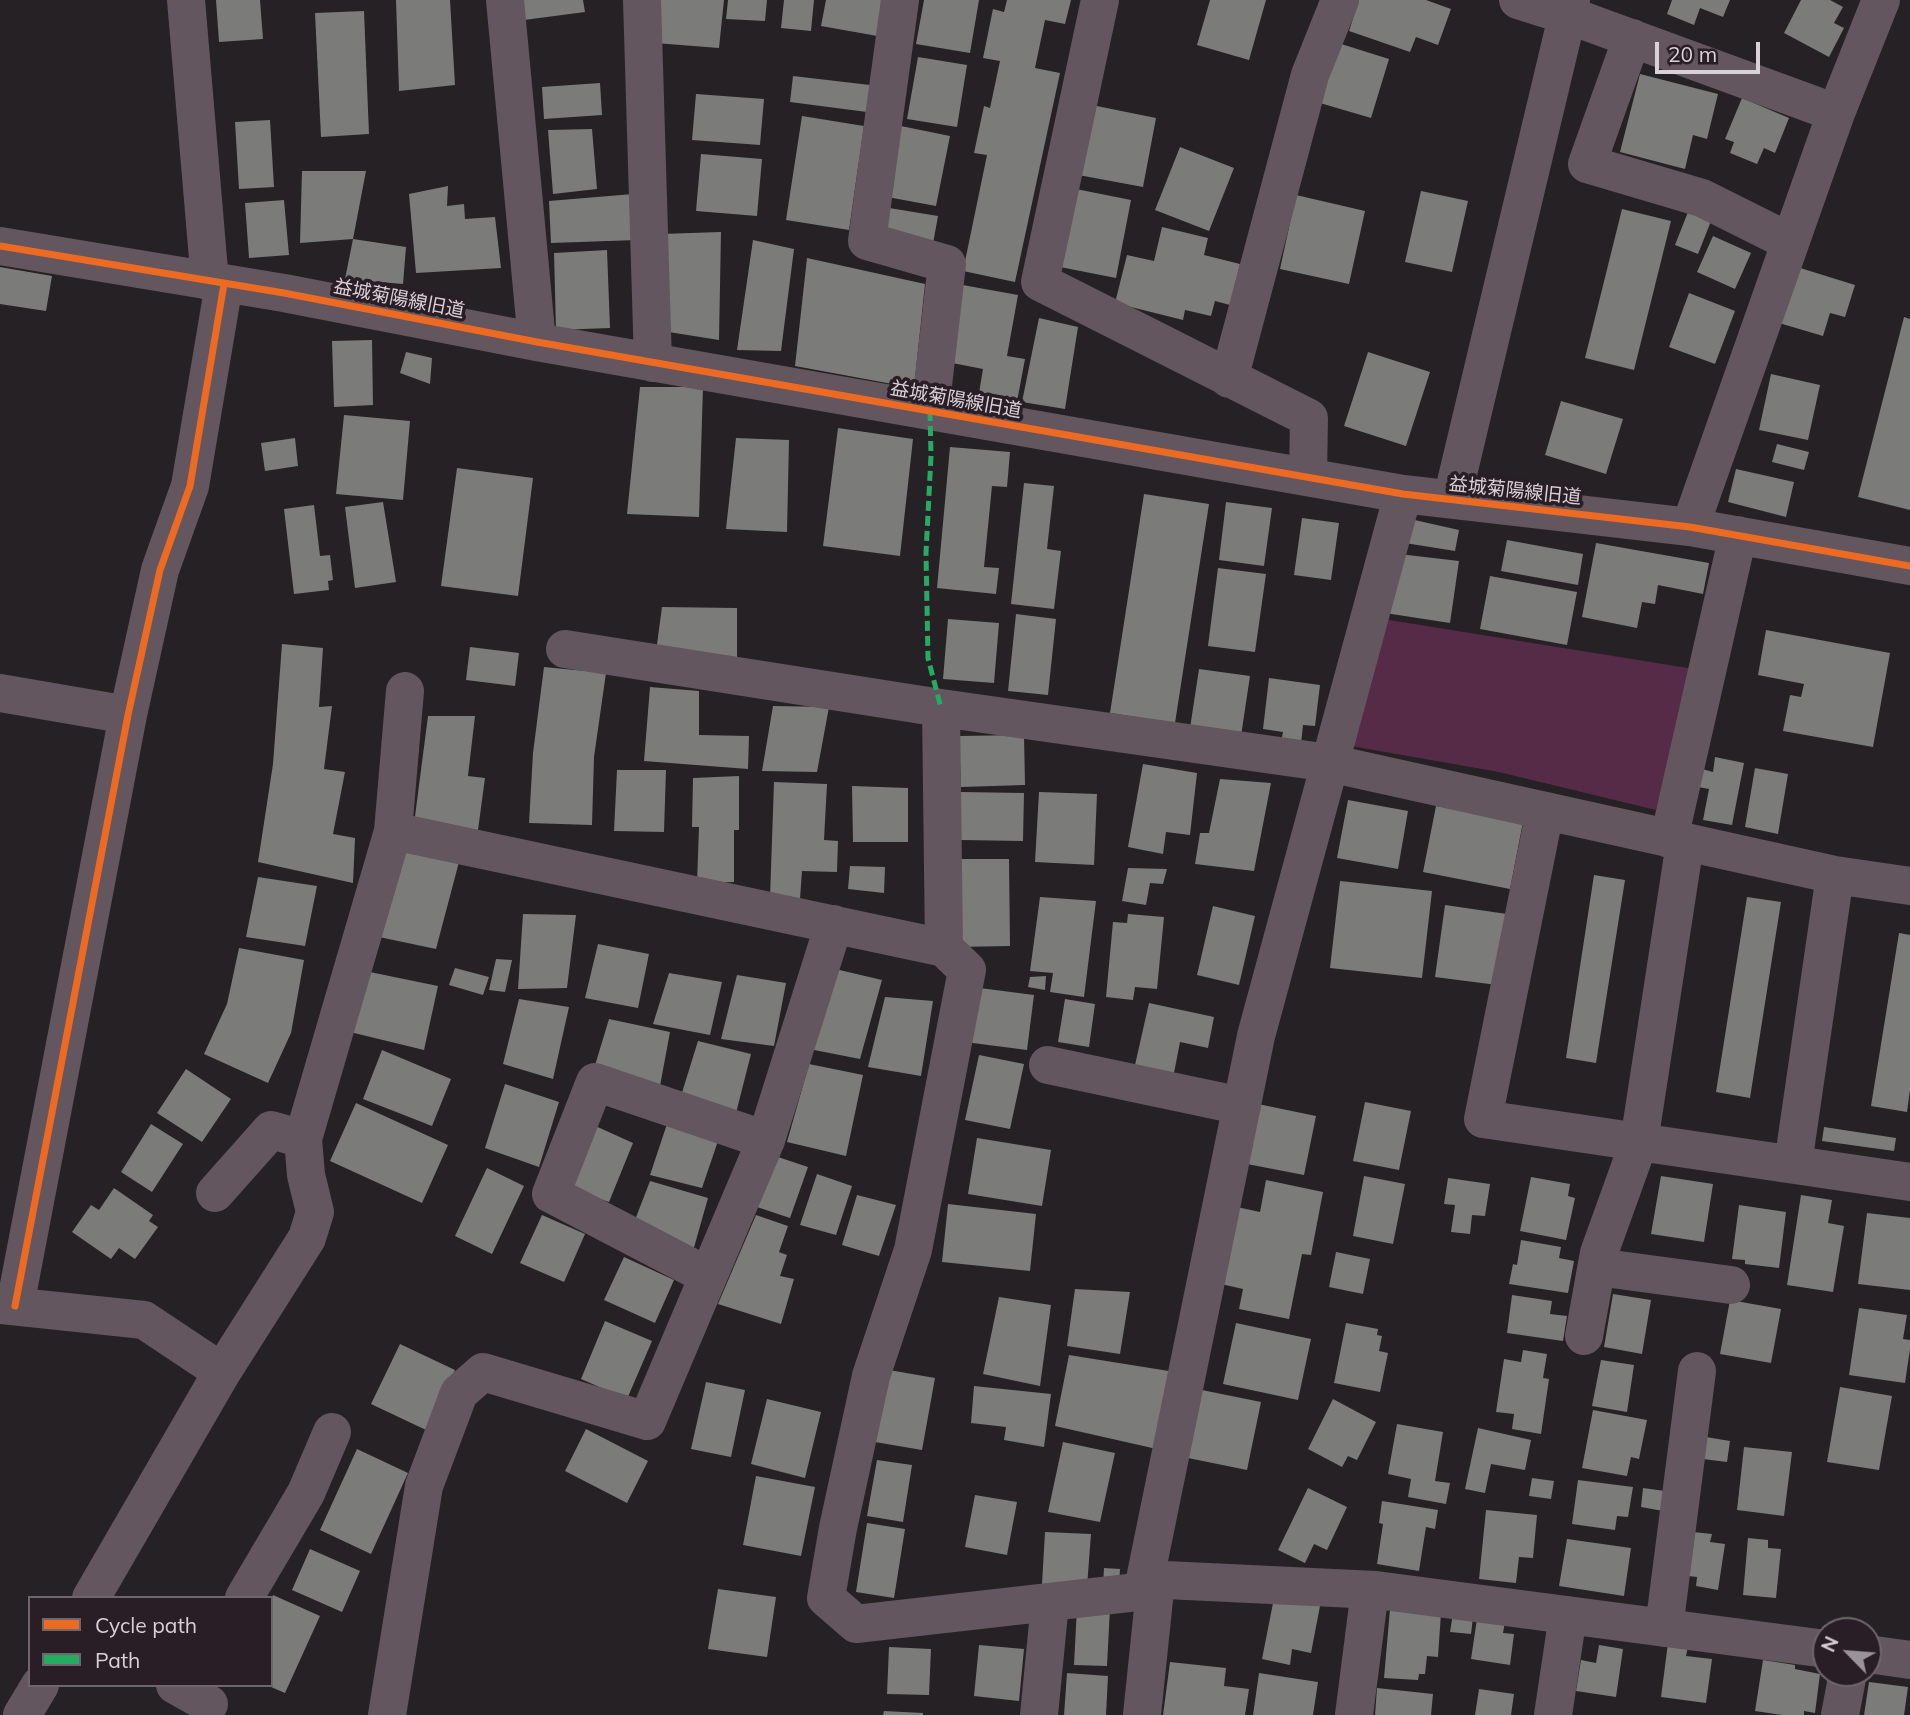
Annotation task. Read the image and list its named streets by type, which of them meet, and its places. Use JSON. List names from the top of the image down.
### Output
{
  "streets": {
    "street": ["益城菊陽線旧道"]
  },
  "legend": ["Cycle path", "Path"],
  "scale_bar": "20 m",
  "north": "top left"
}
